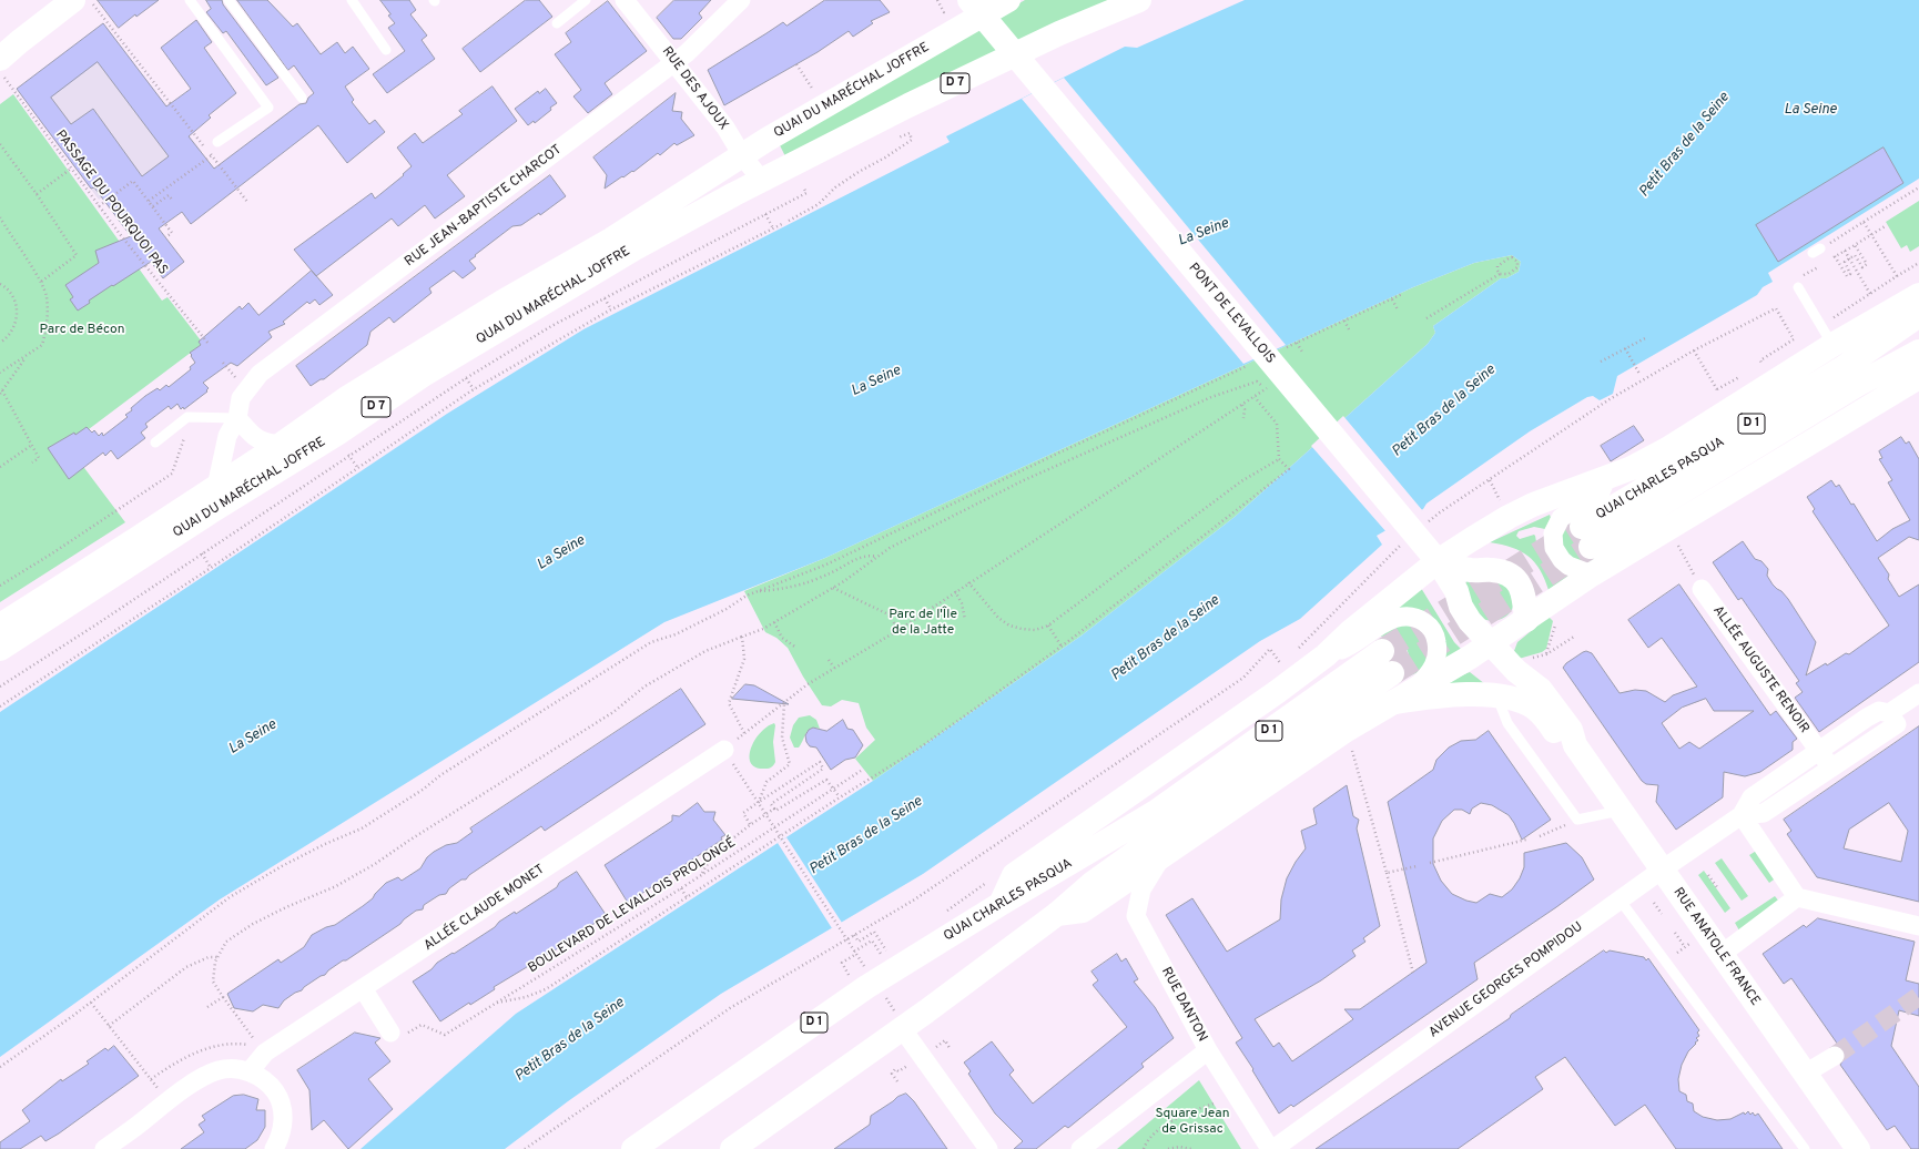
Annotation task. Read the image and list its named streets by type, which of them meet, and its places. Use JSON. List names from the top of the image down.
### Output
{
  "streets": {
    "main road": [
      "D 7",
      "QUAI DU MARÉCHAL JOFFRE",
      "PONT DE LEVALLOIS",
      "D 1",
      "QUAI CHARLES PASQUA",
      "RUE ANATOLE FRANCE"
    ],
    "street": [
      "RUE DES AJOUX",
      "RUE JEAN-BAPTISTE CHARCOT",
      "ALLÉE AUGUSTE RENOIR",
      "ALLÉE CLAUDE MONET",
      "AVENUE GEORGES POMPIDOU",
      "RUE DANTON"
    ],
    "path": ["PASSAGE DU POURQUOI PAS", "BOULEVARD DE LEVALLOIS PROLONGÉ"]
  },
  "crossings": [
    ["RUE DES AJOUX", "QUAI DU MARÉCHAL JOFFRE"],
    ["RUE DES AJOUX", "RUE JEAN-BAPTISTE CHARCOT"],
    ["QUAI DU MARÉCHAL JOFFRE", "RUE JEAN-BAPTISTE CHARCOT"],
    ["PONT DE LEVALLOIS", "RUE ANATOLE FRANCE"],
    ["ALLÉE AUGUSTE RENOIR", "AVENUE GEORGES POMPIDOU"],
    ["RUE ANATOLE FRANCE", "AVENUE GEORGES POMPIDOU"],
    ["AVENUE GEORGES POMPIDOU", "RUE DANTON"]
  ],
  "water": ["La Seine", "Petit Bras de la Seine"],
  "parks": ["Parc de Bécon", "Parc de l'Île de la Jatte", "Square Jean de Grissac"]
}
